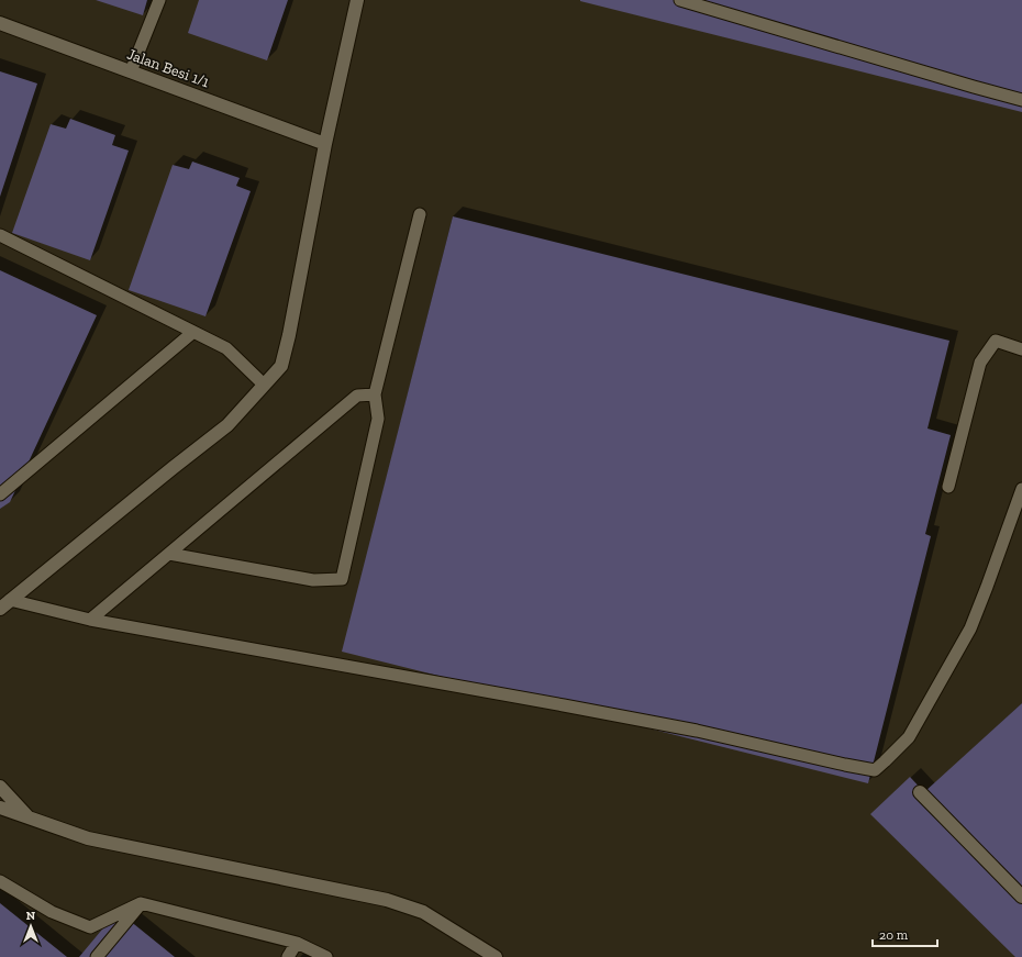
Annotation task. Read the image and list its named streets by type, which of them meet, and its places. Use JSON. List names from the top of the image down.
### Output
{
  "streets": {
    "street": ["Jalan Besi 1/1"]
  },
  "scale_bar": "20 m",
  "north": "top"
}
